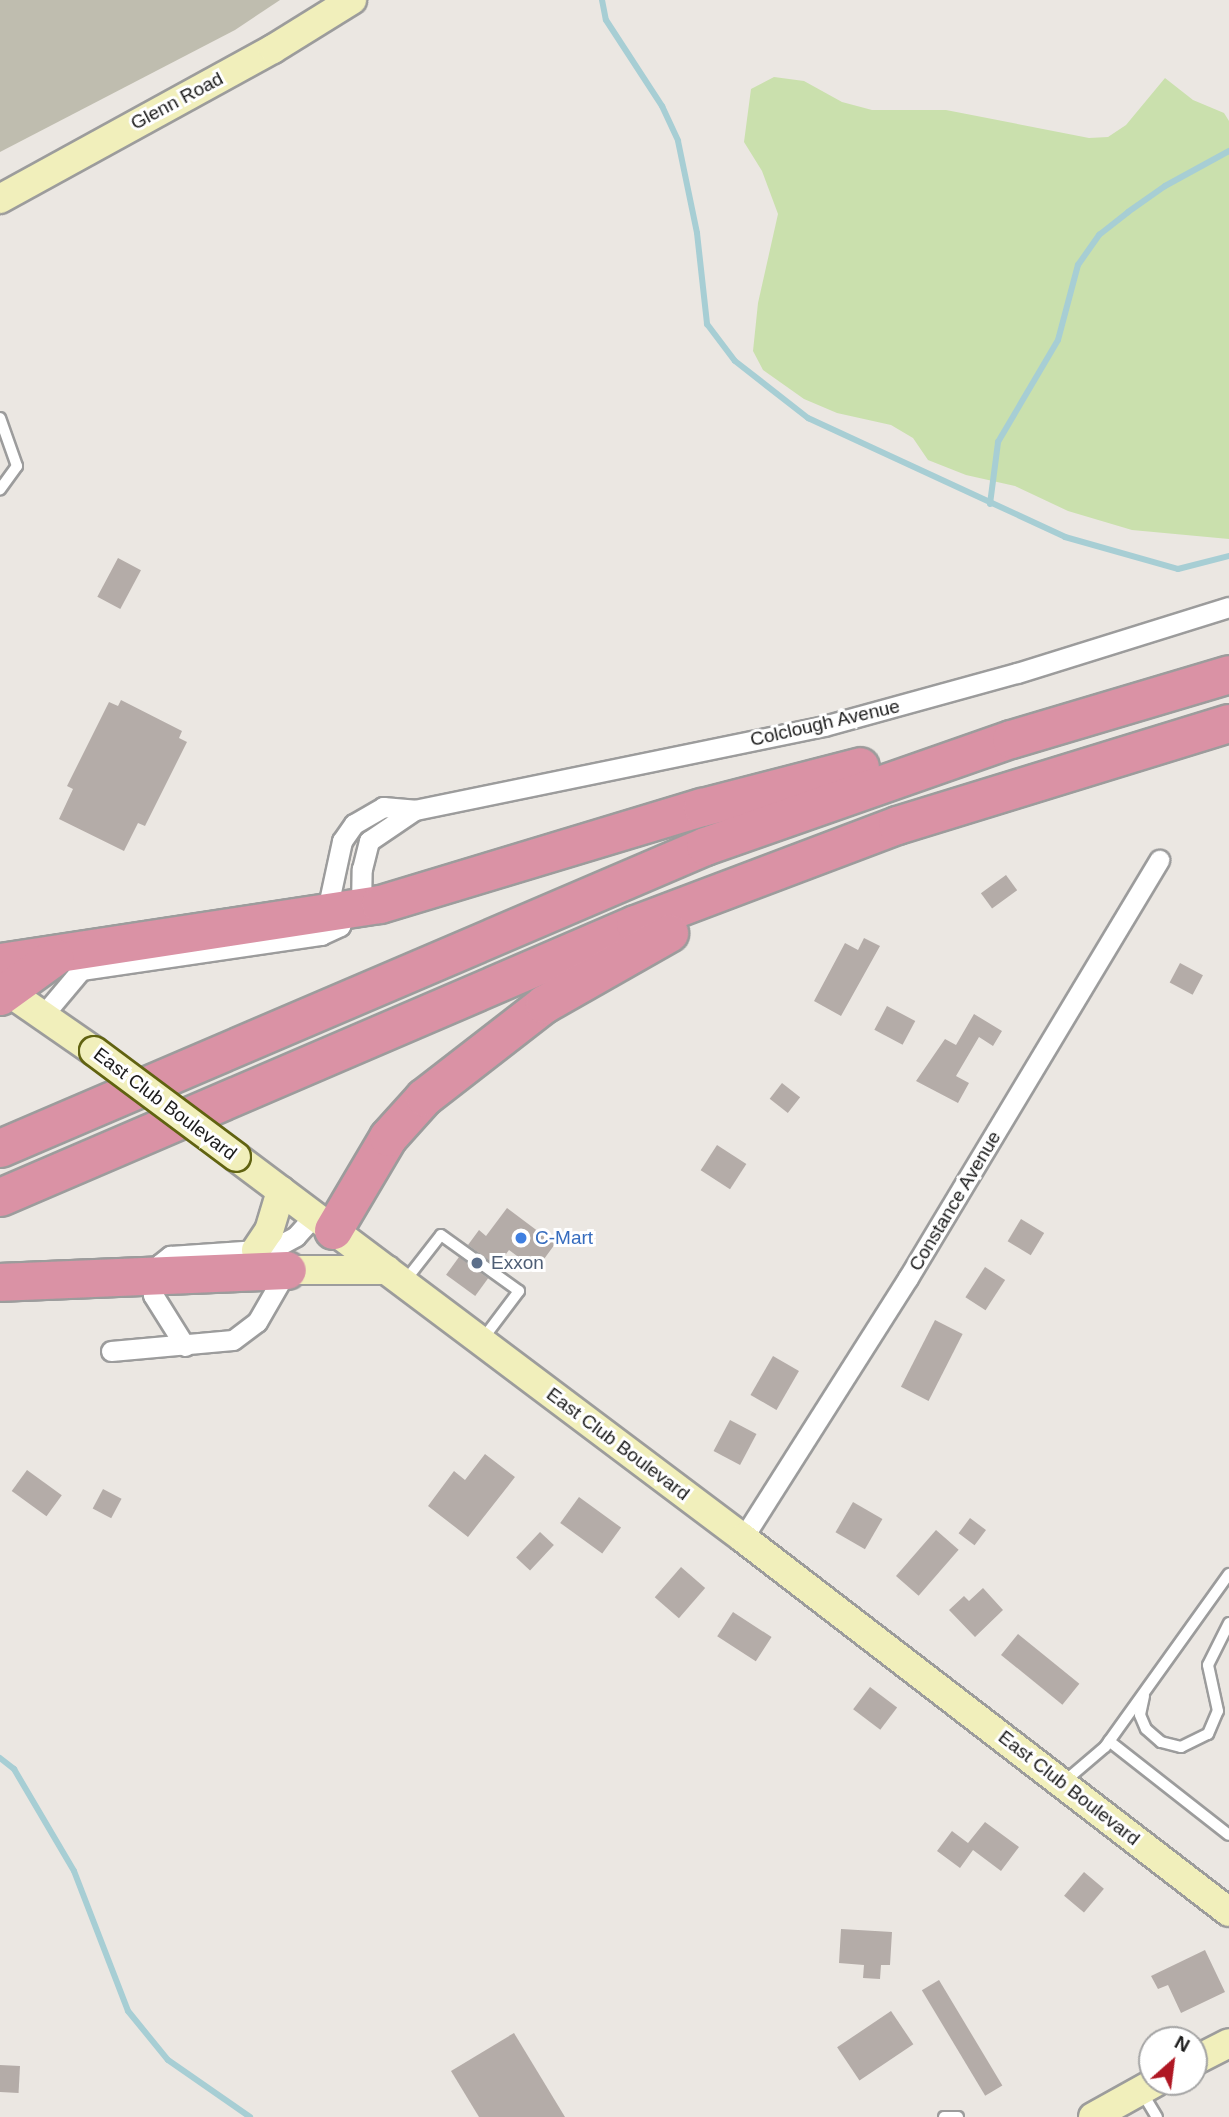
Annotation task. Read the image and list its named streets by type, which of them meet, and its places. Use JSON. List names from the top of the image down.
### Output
{
  "streets": {
    "street": [
      "Glenn Road",
      "Colclough Avenue",
      "East Club Boulevard",
      "Constance Avenue"
    ]
  },
  "crossings": [
    ["East Club Boulevard", "Constance Avenue"]
  ],
  "places": ["C-Mart", "Exxon"],
  "north": "top right"
}
